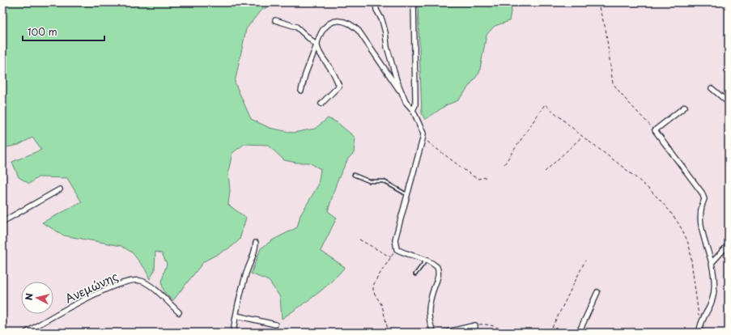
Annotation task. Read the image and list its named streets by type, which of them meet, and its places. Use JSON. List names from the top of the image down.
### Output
{
  "streets": {
    "street": ["Ανεμώνης"]
  },
  "scale_bar": "100 m",
  "north": "left"
}
